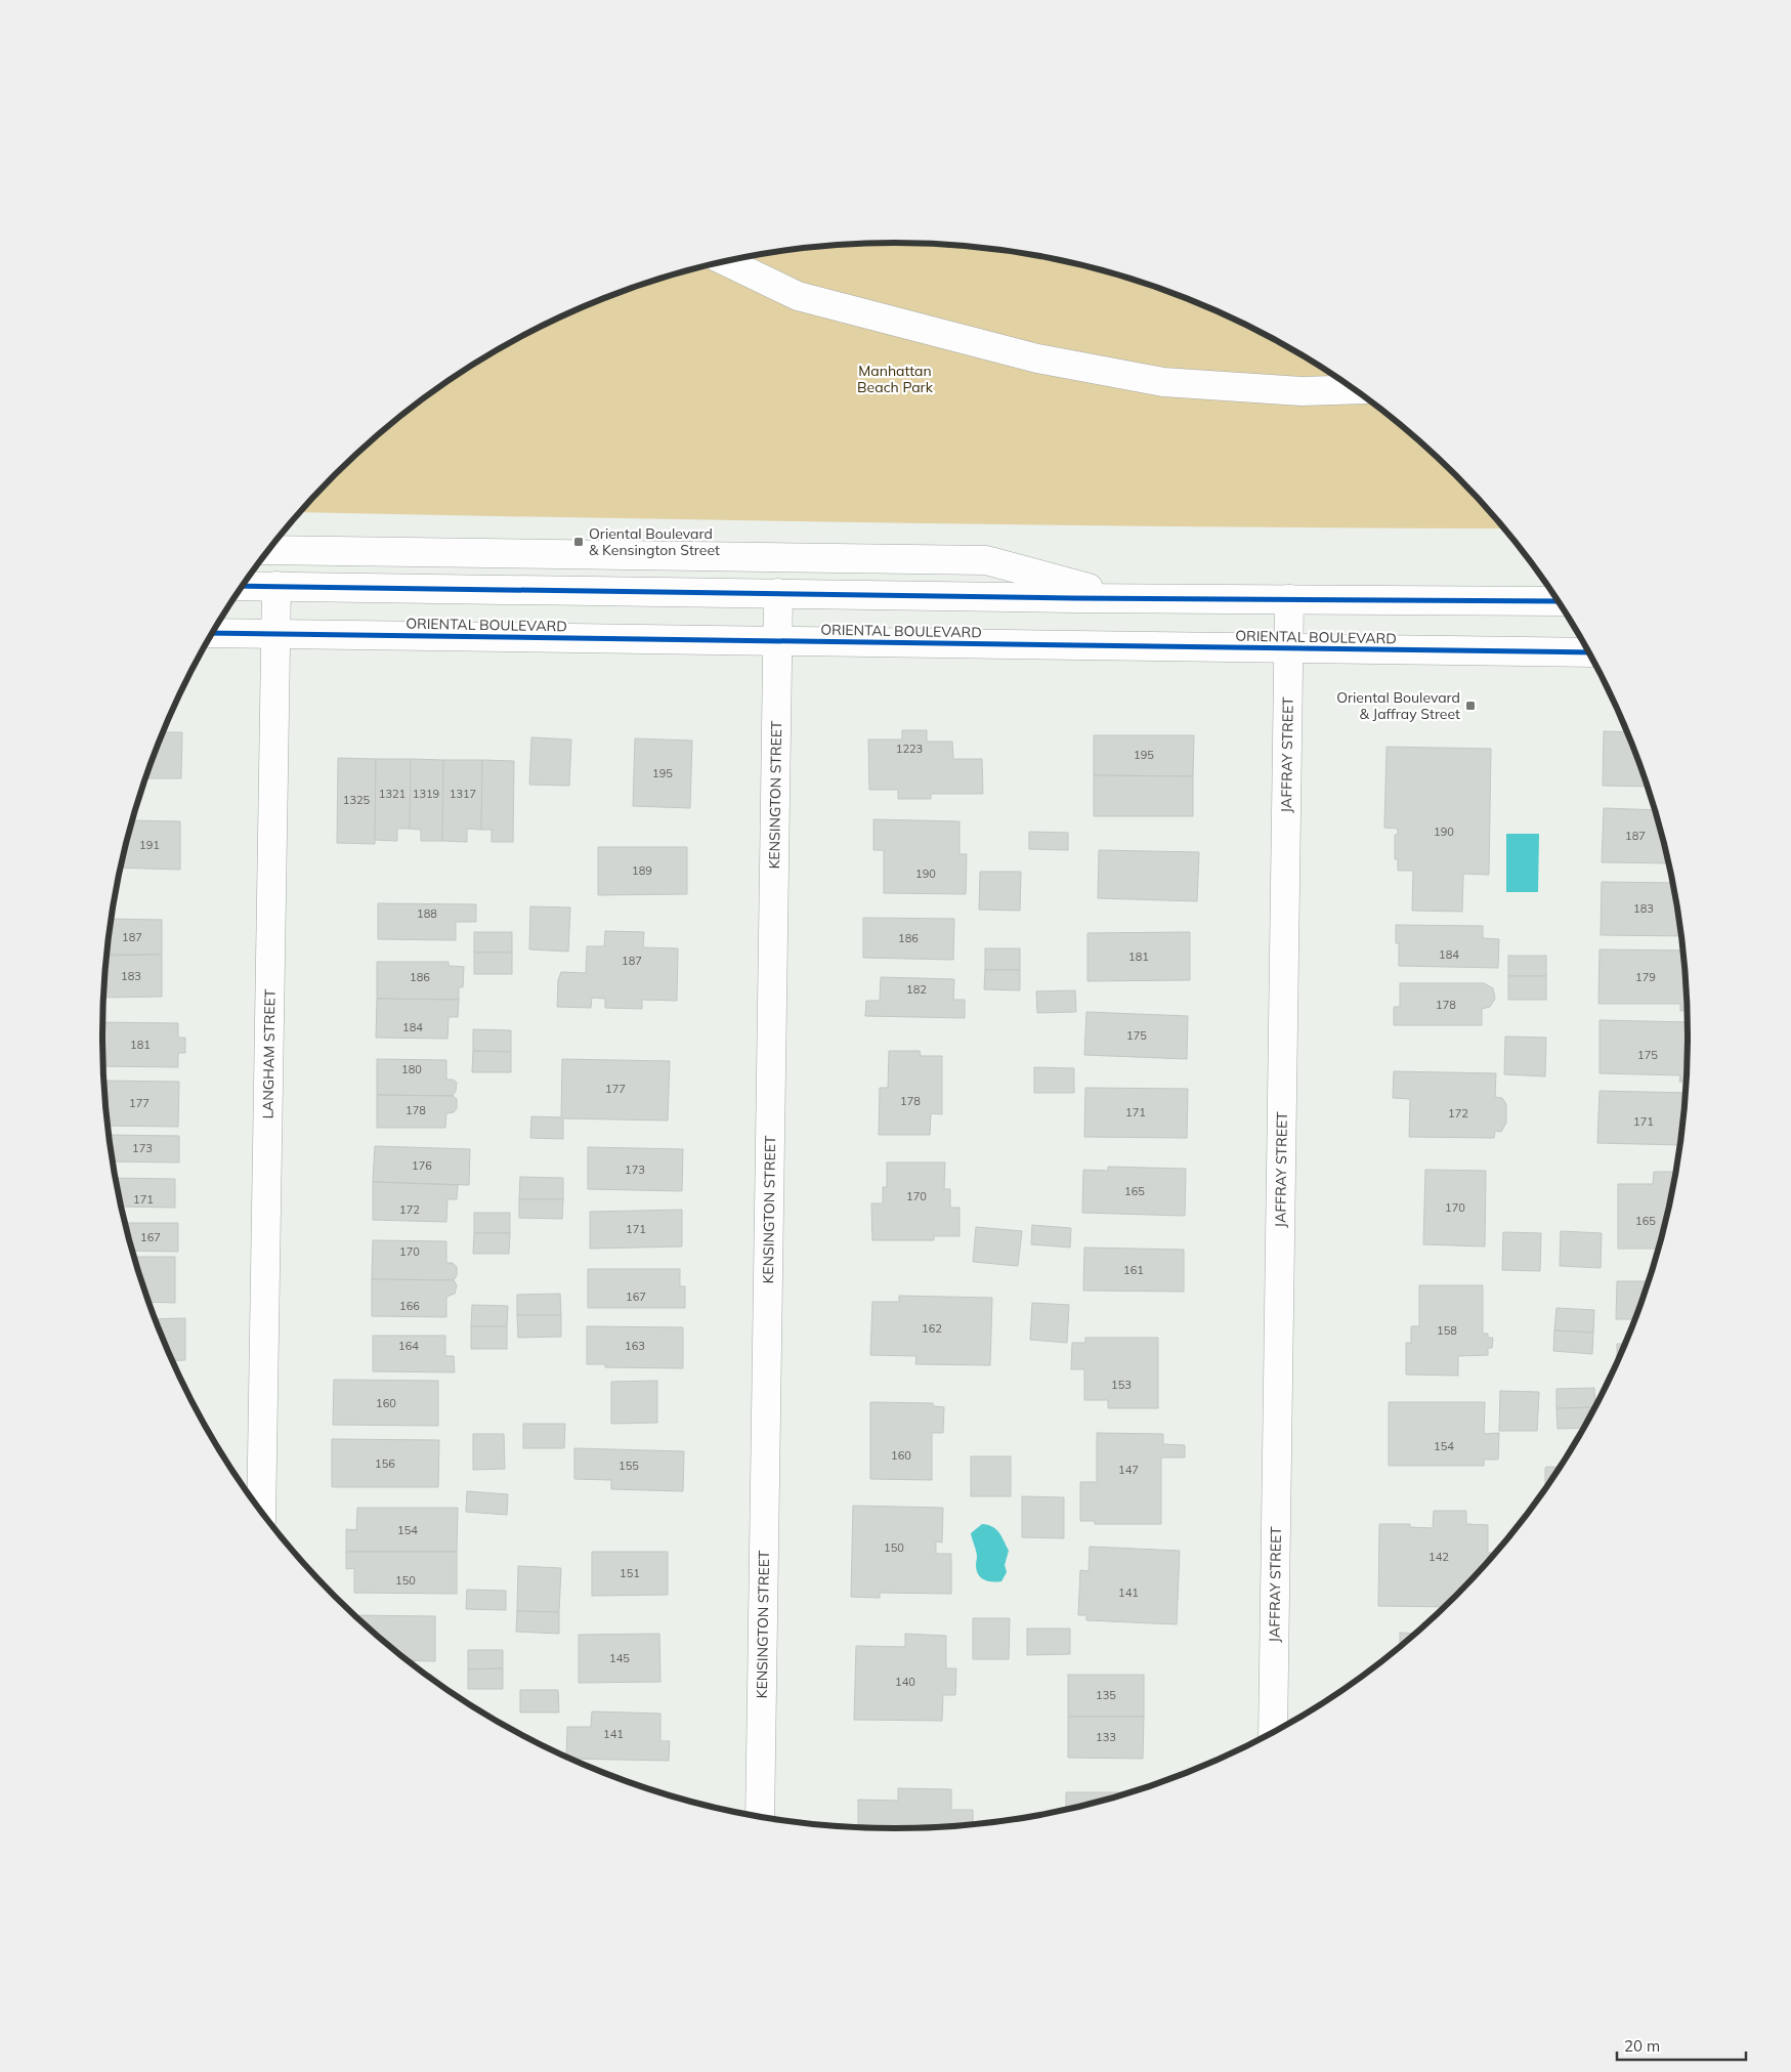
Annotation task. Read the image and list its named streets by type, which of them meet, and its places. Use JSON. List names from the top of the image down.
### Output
{
  "streets": {
    "street": [
      "ORIENTAL BOULEVARD",
      "JAFFRAY STREET",
      "KENSINGTON STREET",
      "LANGHAM STREET"
    ]
  },
  "crossings": [
    ["ORIENTAL BOULEVARD", "JAFFRAY STREET"],
    ["ORIENTAL BOULEVARD", "KENSINGTON STREET"],
    ["ORIENTAL BOULEVARD", "LANGHAM STREET"]
  ],
  "parks": ["Manhattan Beach Park"],
  "places": {
    "transit": ["Oriental Boulevard & Kensington Street", "Oriental Boulevard & Jaffray Street"]
  },
  "house_numbers": [
    "1223",
    "195",
    "195",
    "1321",
    "1319",
    "1317",
    "1325",
    "190",
    "187",
    "191",
    "189",
    "190",
    "183",
    "188",
    "187",
    "186",
    "184",
    "181",
    "187",
    "183",
    "186",
    "179",
    "182",
    "178",
    "184",
    "175",
    "181",
    "175",
    "180",
    "177",
    "178",
    "177",
    "178",
    "171",
    "172",
    "171",
    "173",
    "176",
    "173",
    "165",
    "170",
    "171",
    "170",
    "172",
    "165",
    "171",
    "167",
    "170",
    "161",
    "167",
    "166",
    "162",
    "158",
    "164",
    "163",
    "153",
    "160",
    "154",
    "160",
    "156",
    "155",
    "147",
    "154",
    "150",
    "142",
    "151",
    "150",
    "141",
    "145",
    "140",
    "135",
    "141",
    "133"
  ],
  "scale_bar": "20 m"
}
